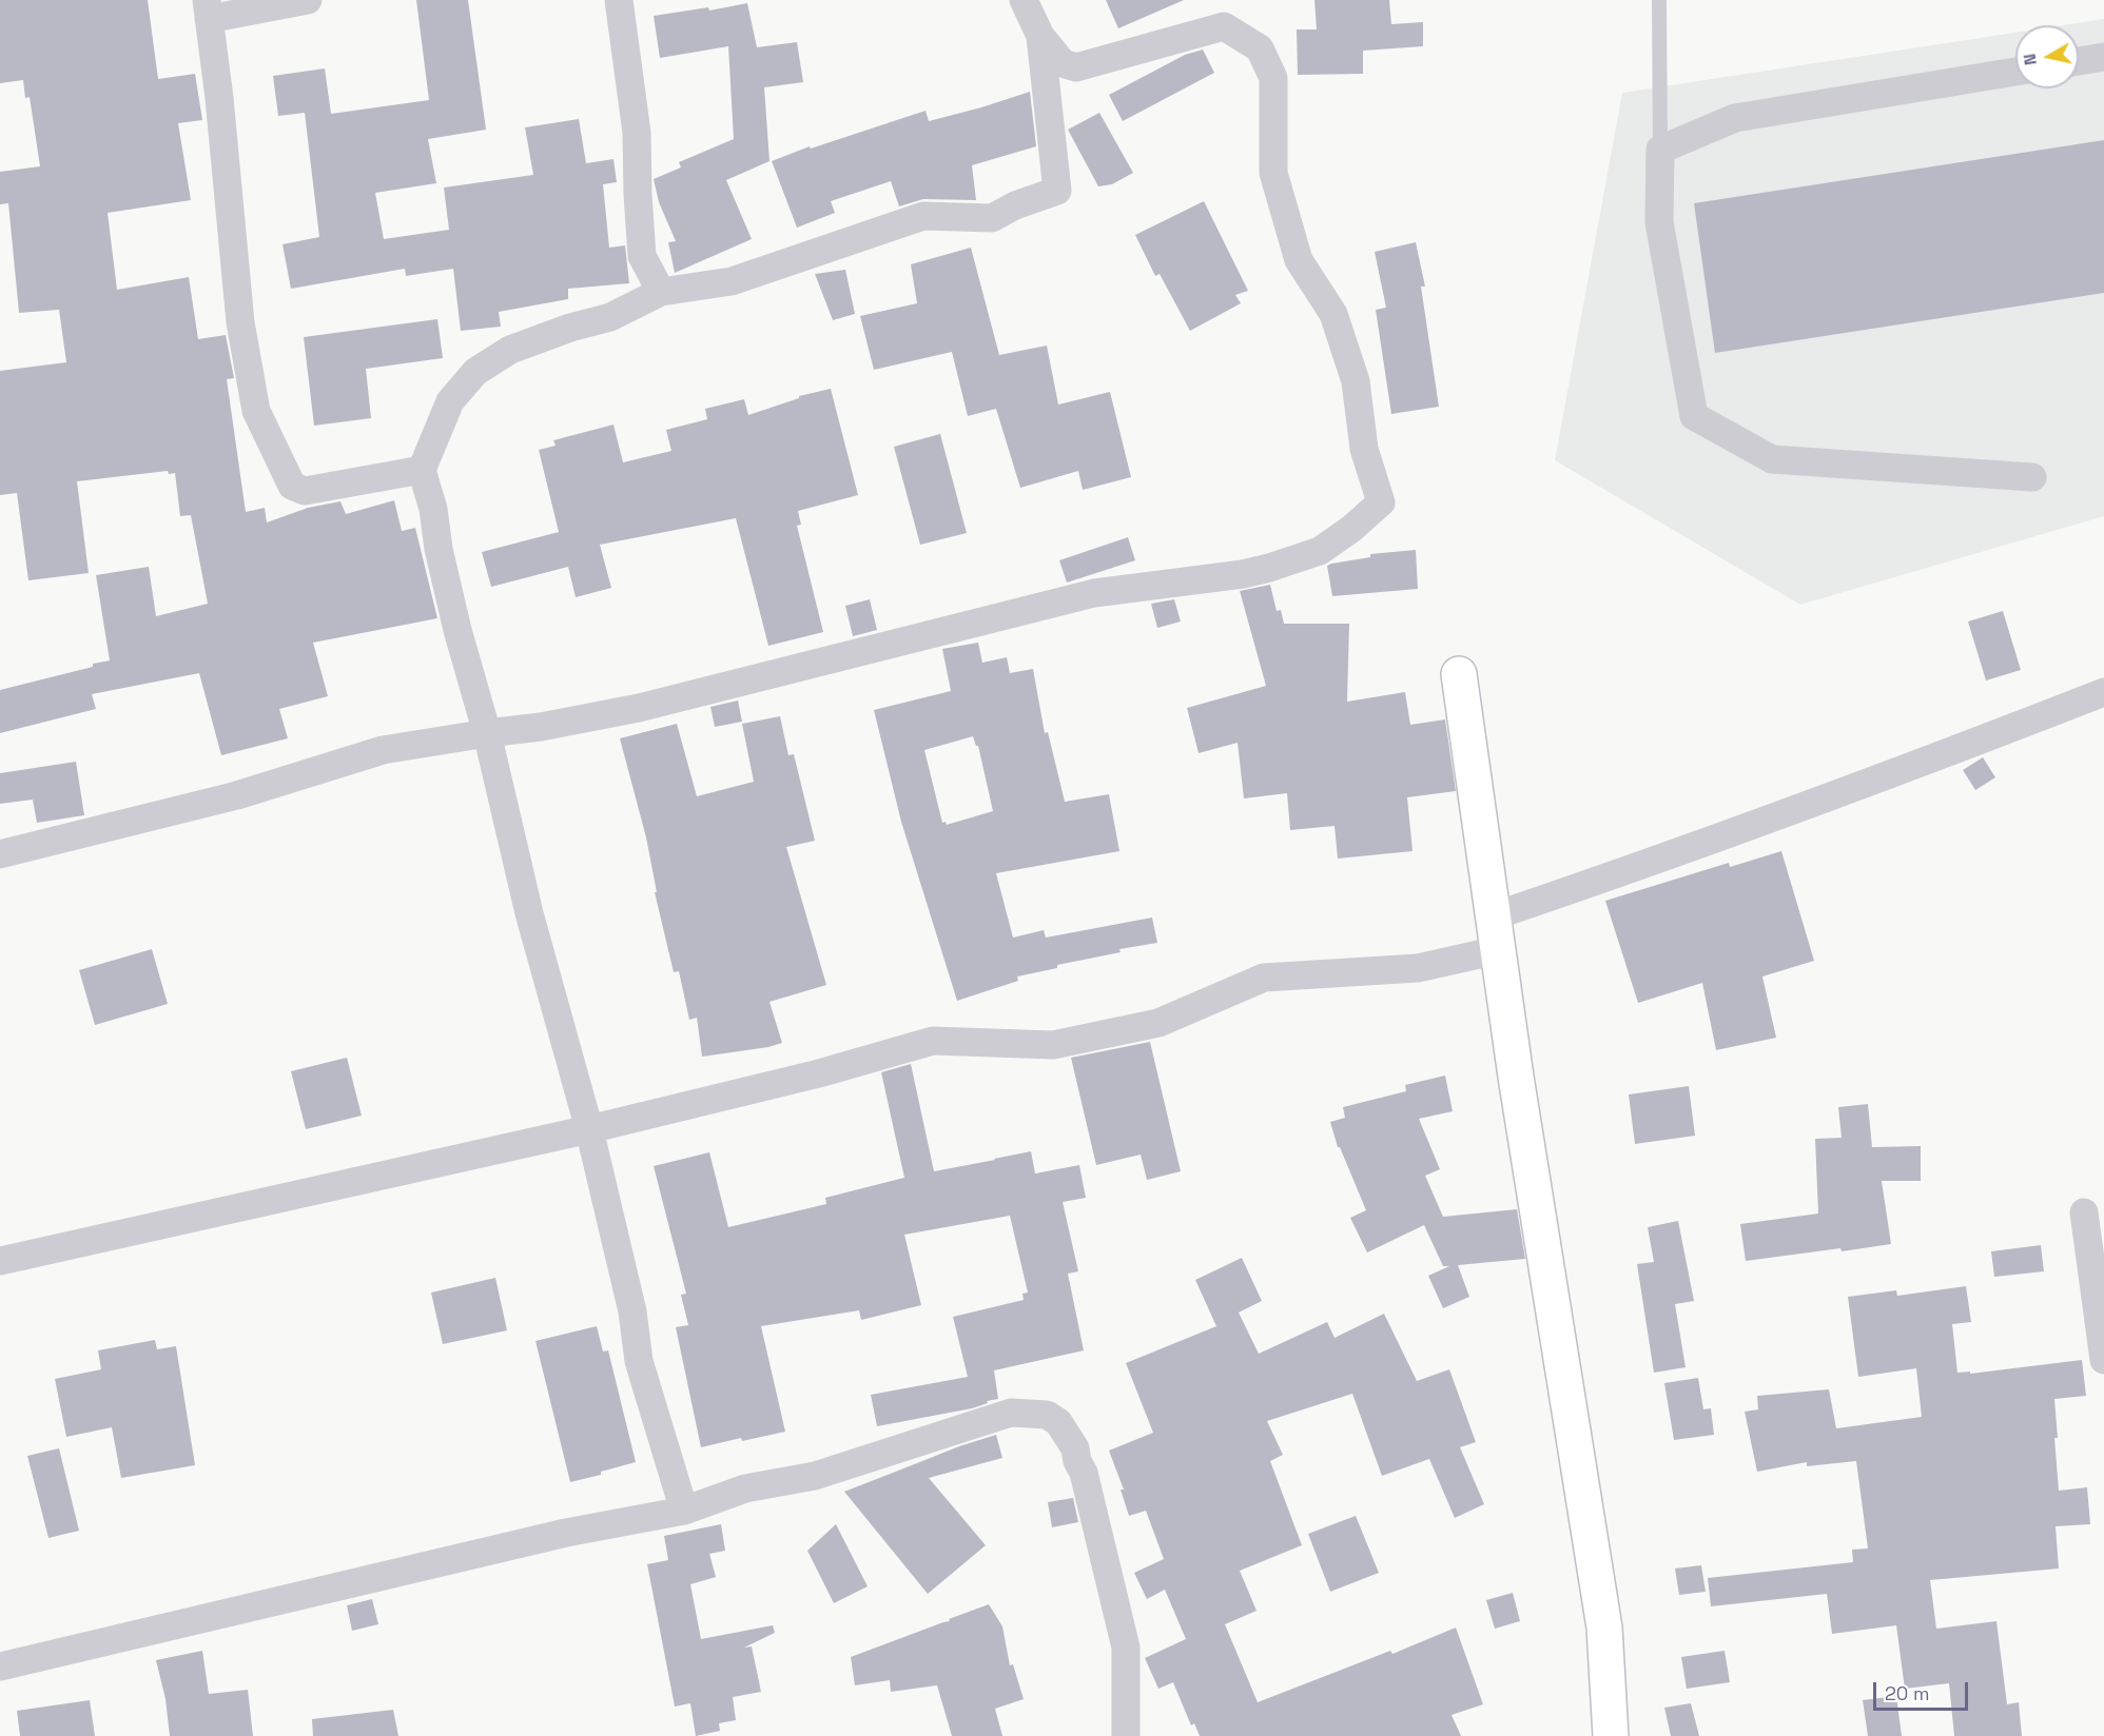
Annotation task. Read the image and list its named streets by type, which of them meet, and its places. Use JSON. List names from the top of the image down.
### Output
{
  "scale_bar": "20 m",
  "north": "left"
}
